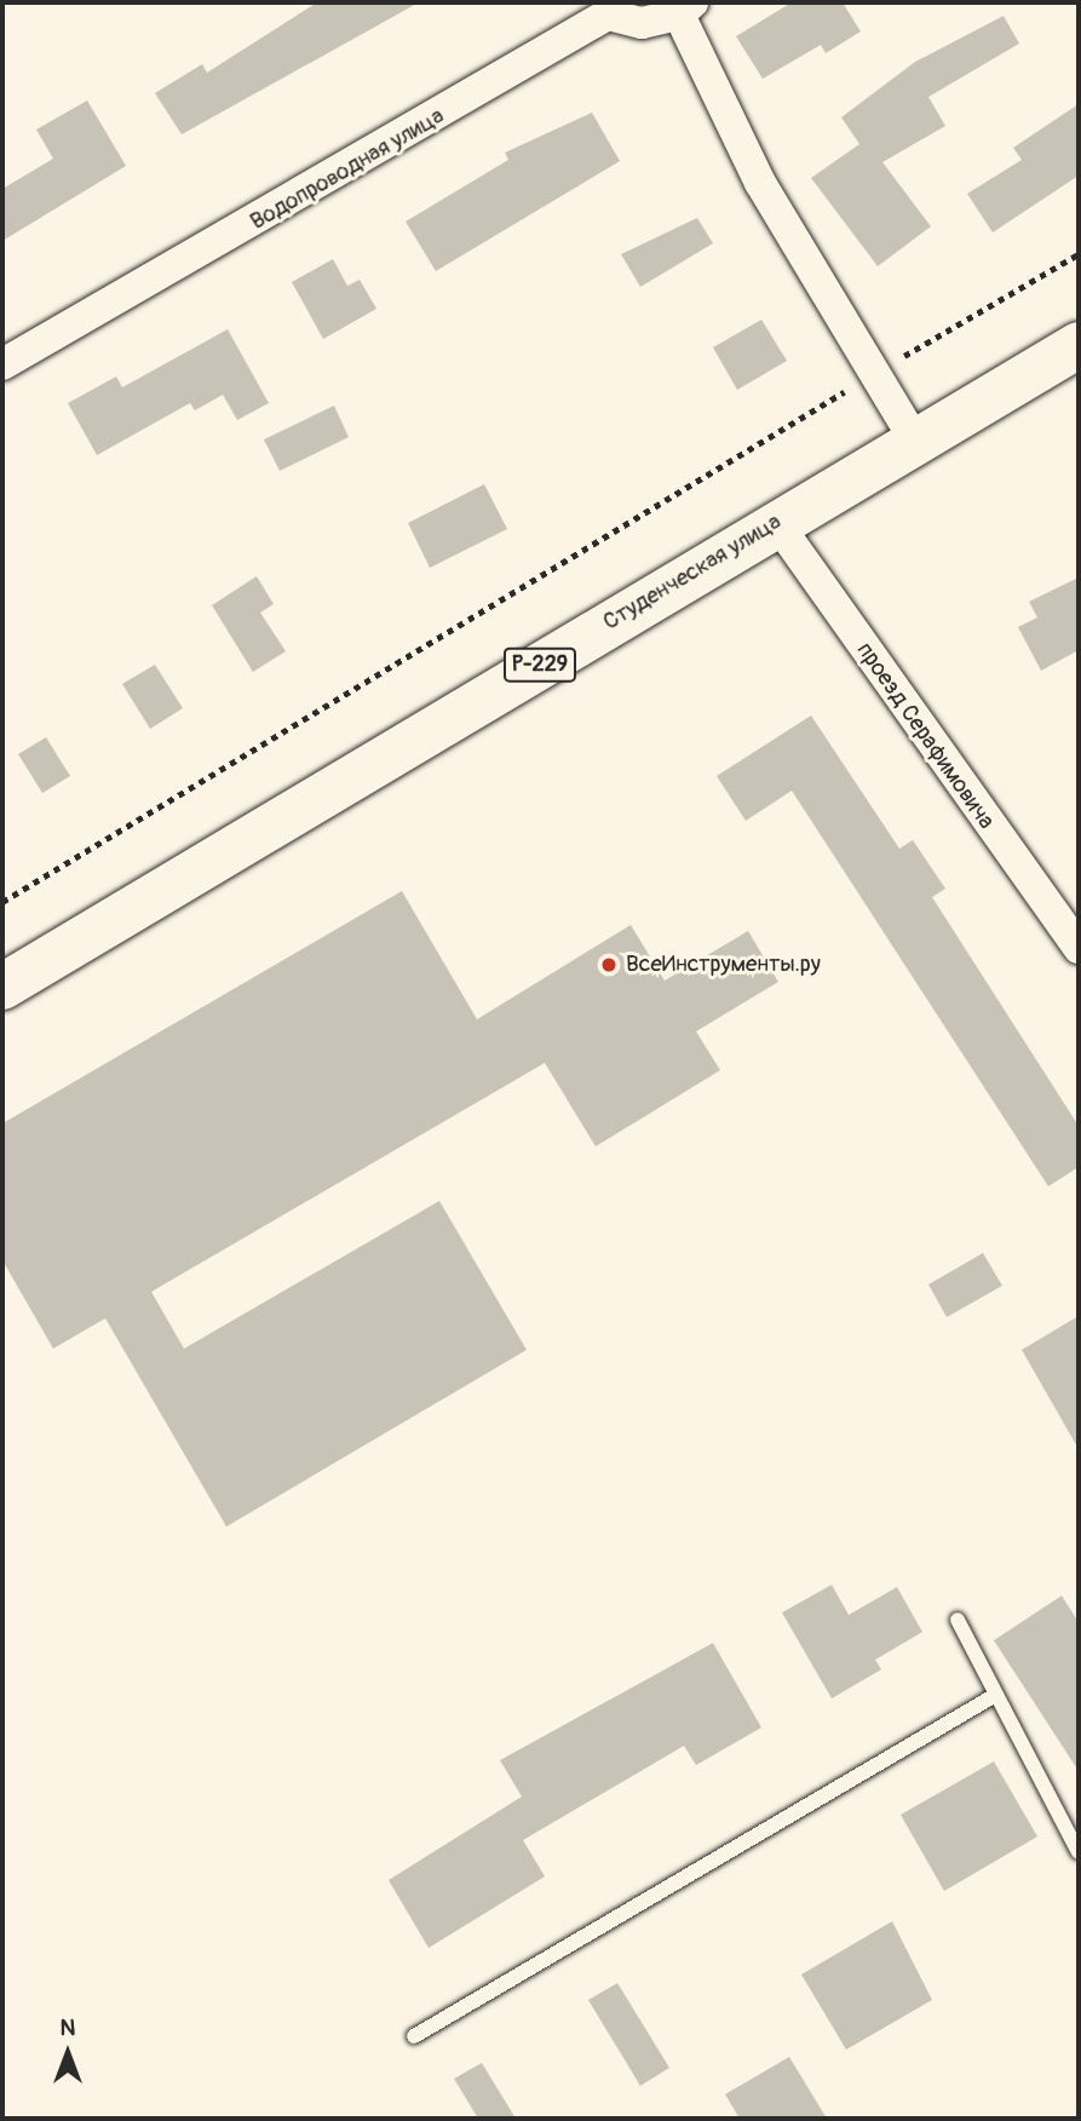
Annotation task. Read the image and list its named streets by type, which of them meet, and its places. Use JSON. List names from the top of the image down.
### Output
{
  "streets": {
    "main road": ["Студенческая улица", "Р-229"],
    "street": ["Водопроводная улица", "проезд Серафимовича"]
  },
  "crossings": [
    ["Студенческая улица", "проезд Серафимовича"]
  ],
  "places": ["ВсеИнструменты.ру"],
  "north": "top"
}
